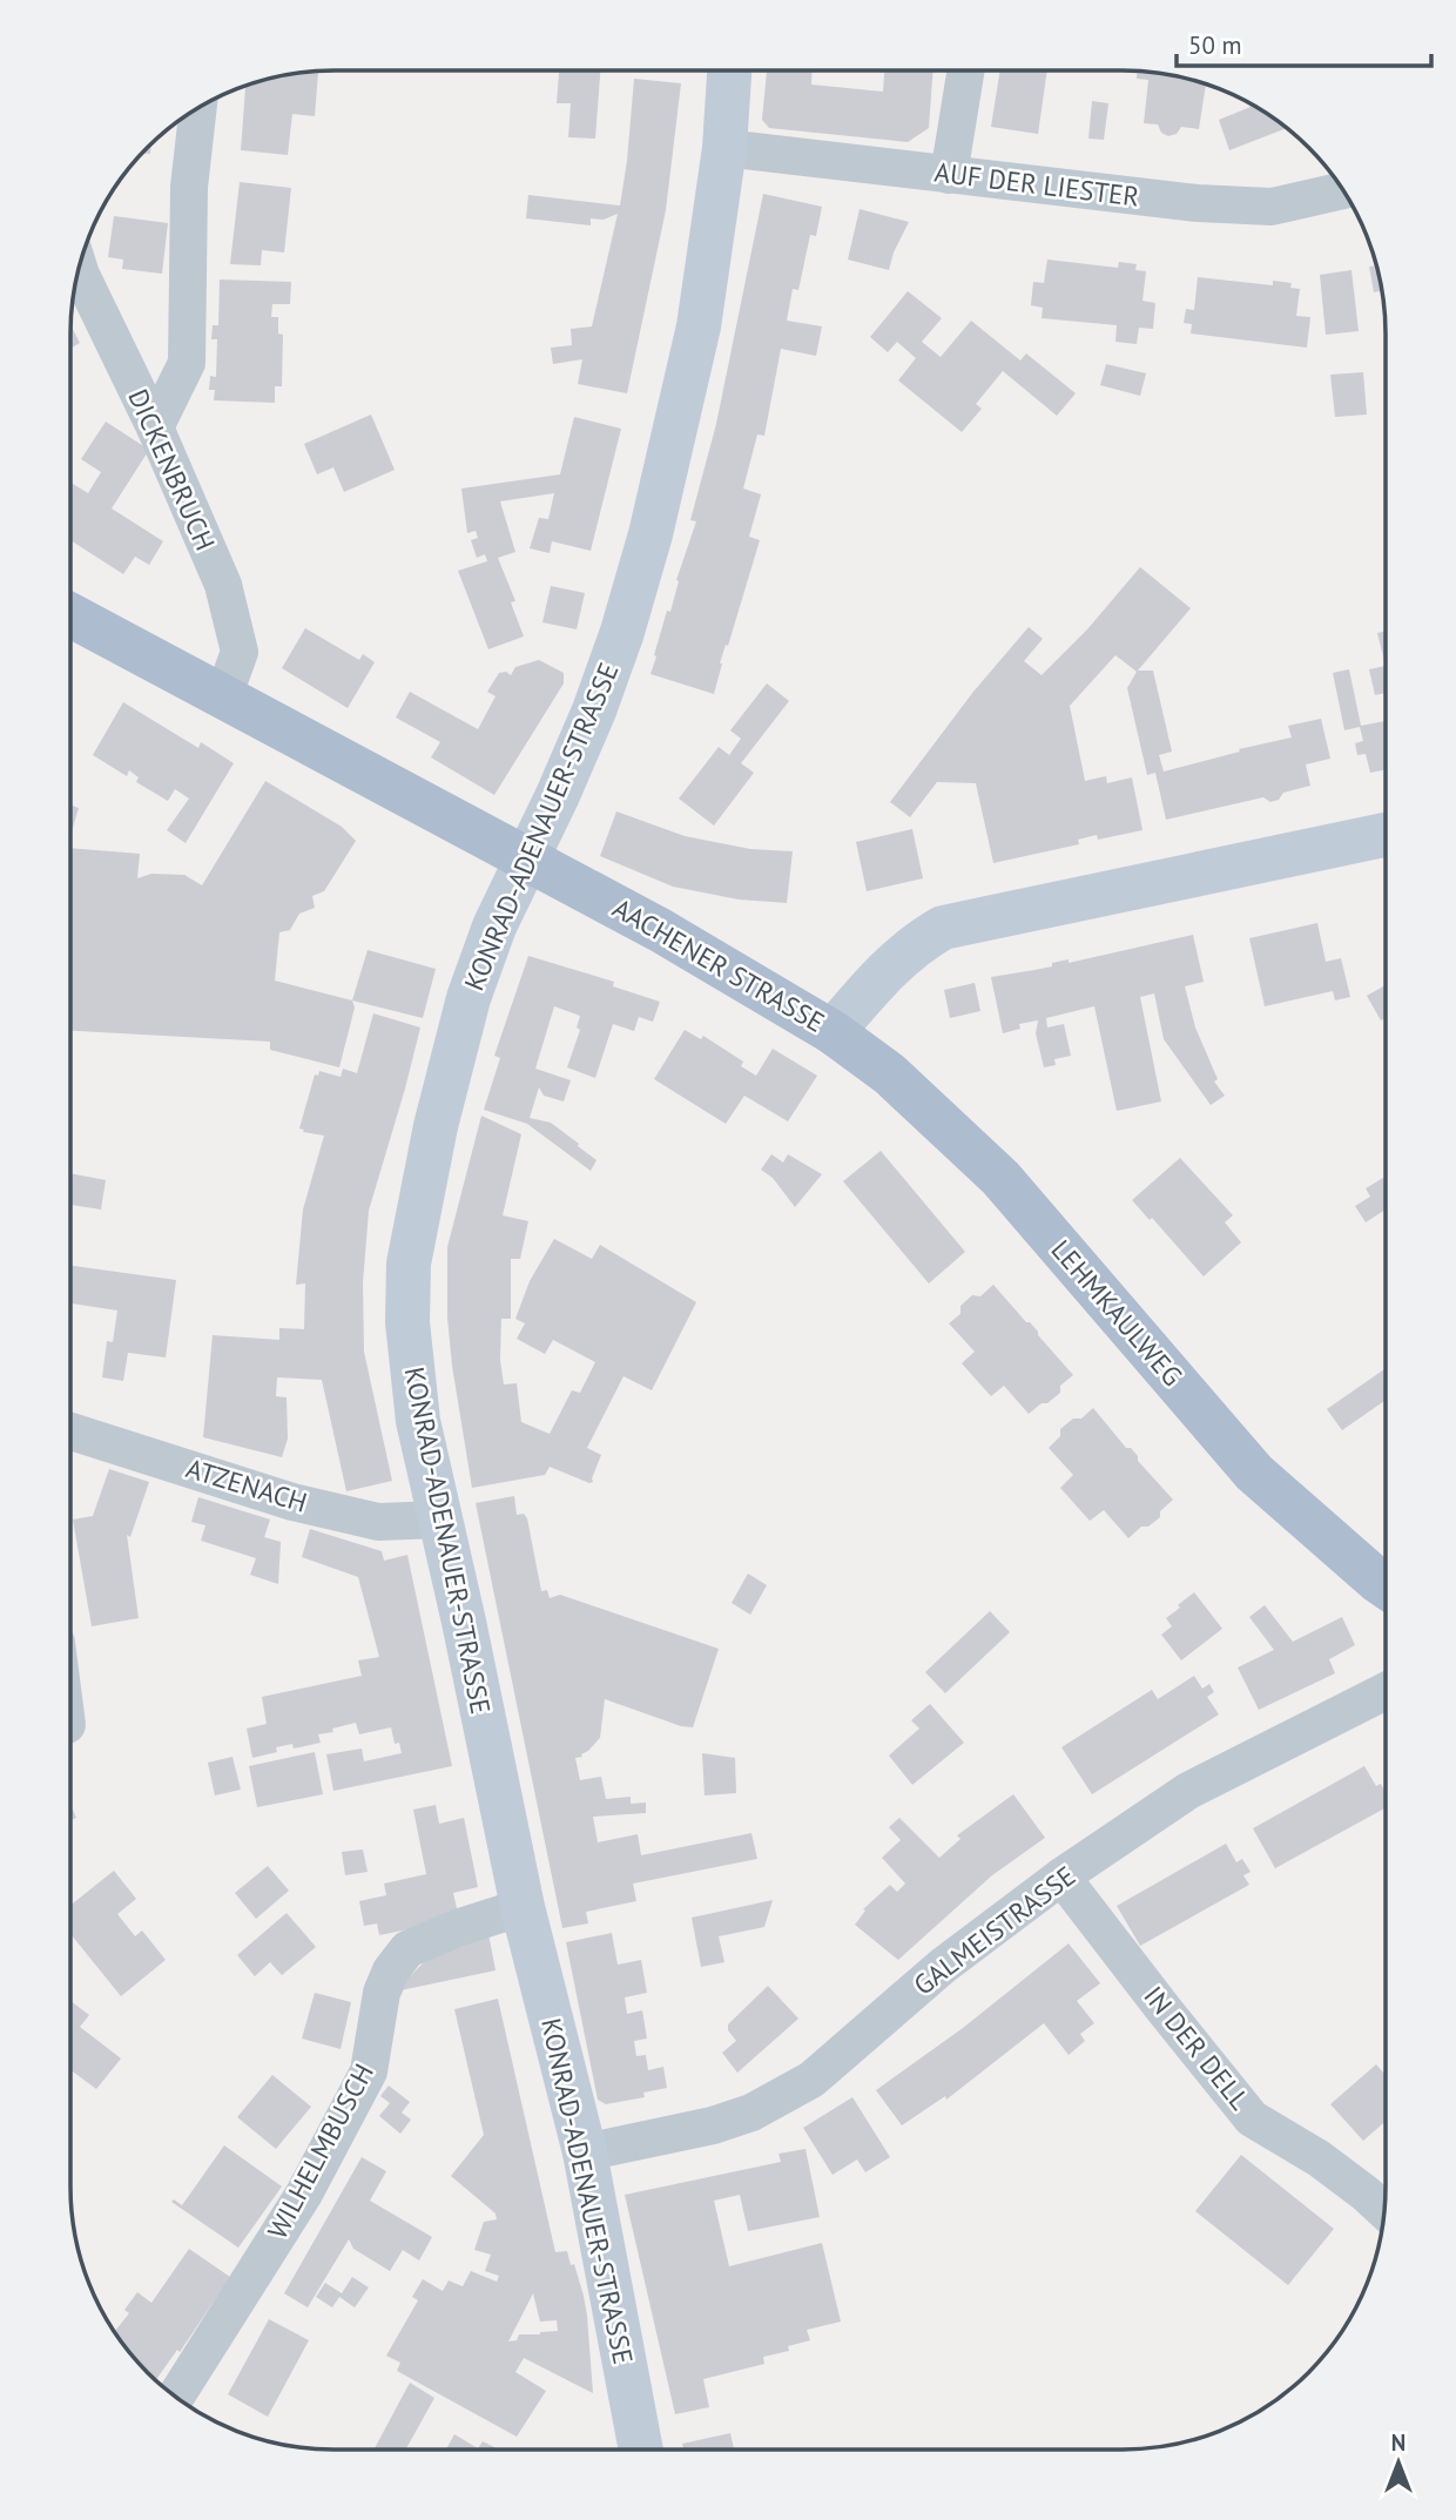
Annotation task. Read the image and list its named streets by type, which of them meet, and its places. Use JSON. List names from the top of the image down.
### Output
{
  "streets": {
    "main road": ["AACHENER STRASSE", "LEHMKAULWEG"],
    "street": [
      "AUF DER LIESTER",
      "DICKENBRUCH",
      "KONRAD-ADENAUER-STRASSE",
      "ATZENACH",
      "GALMEISTRASSE",
      "IN DER DELL",
      "WILHELMBUSCH"
    ]
  },
  "crossings": [
    ["AUF DER LIESTER", "KONRAD-ADENAUER-STRASSE"],
    ["DICKENBRUCH", "AACHENER STRASSE"],
    ["KONRAD-ADENAUER-STRASSE", "AACHENER STRASSE"],
    ["KONRAD-ADENAUER-STRASSE", "ATZENACH"],
    ["KONRAD-ADENAUER-STRASSE", "GALMEISTRASSE"],
    ["KONRAD-ADENAUER-STRASSE", "WILHELMBUSCH"],
    ["AACHENER STRASSE", "LEHMKAULWEG"],
    ["GALMEISTRASSE", "IN DER DELL"]
  ],
  "scale_bar": "50 m",
  "north": "top"
}
